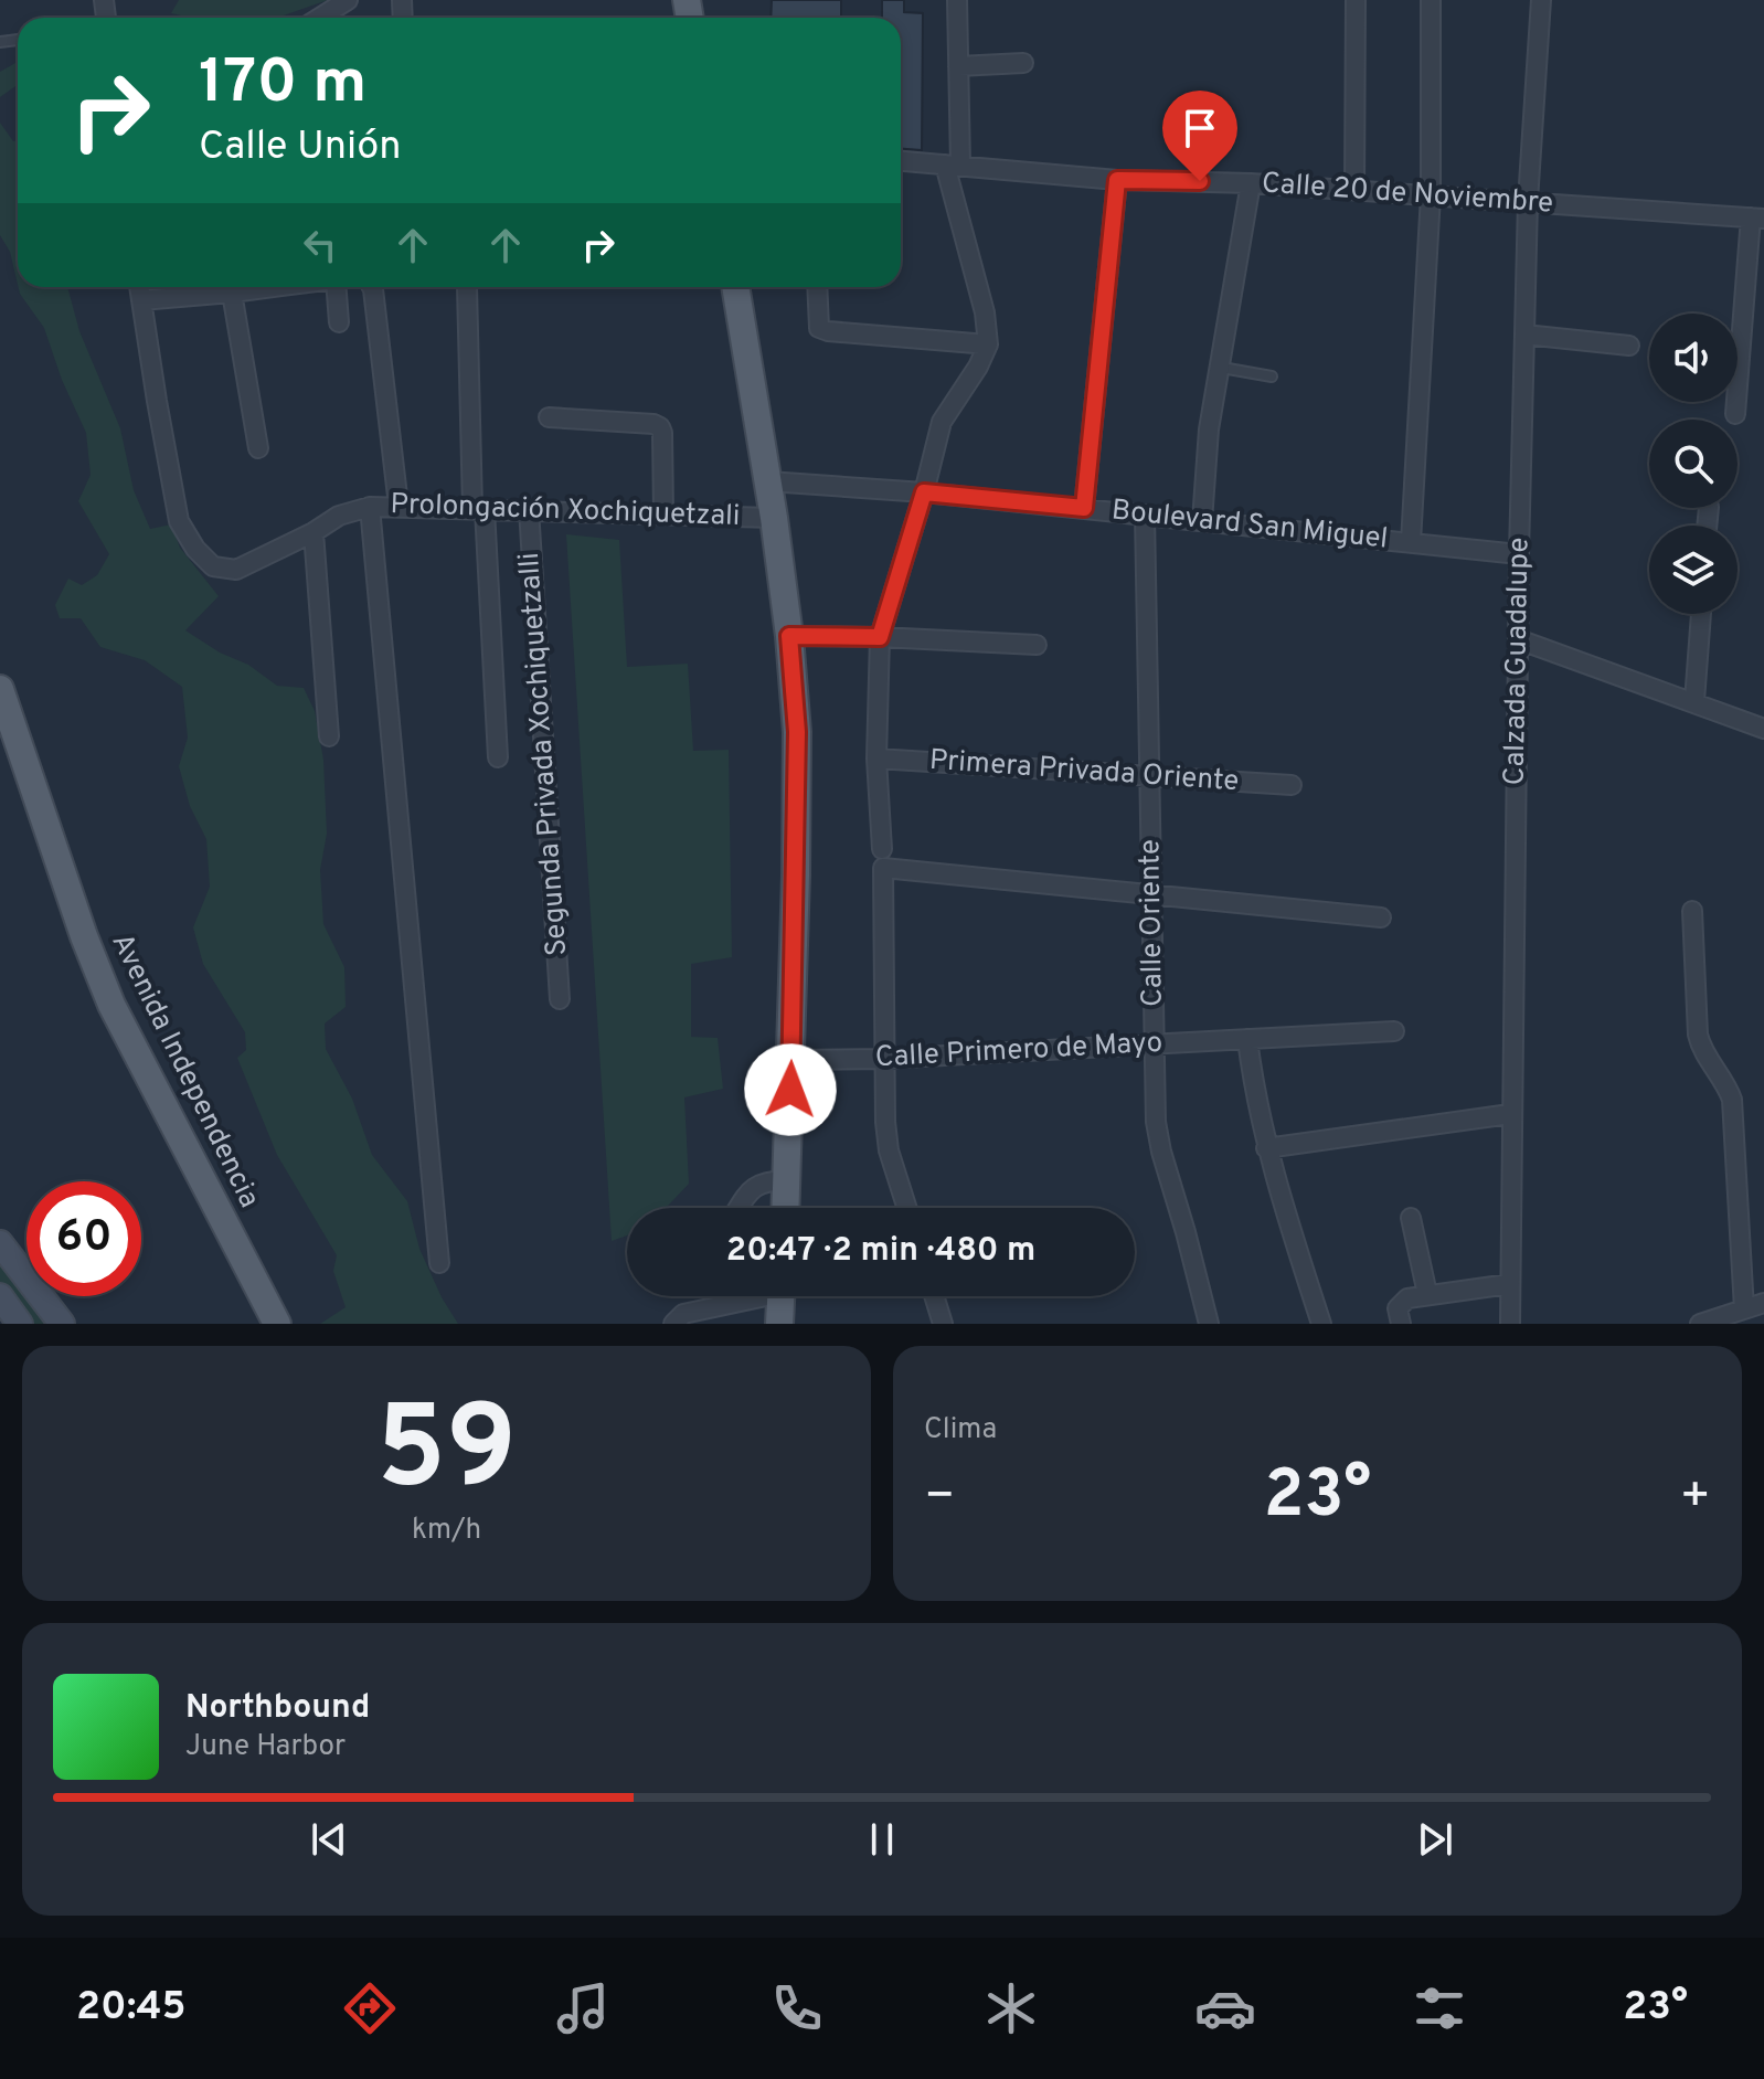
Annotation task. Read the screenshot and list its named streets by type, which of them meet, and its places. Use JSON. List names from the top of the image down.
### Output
{
  "streets": {
    "main road": ["Avenida Independencia"],
    "street": [
      "Calle 20 de Noviembre",
      "Prolongación Xochiquetzali",
      "Boulevard San Miguel",
      "Calzada Guadalupe",
      "Segunda Privada Xochiquetzalli",
      "Primera Privada Oriente",
      "Calle Oriente",
      "Calle Primero de Mayo"
    ]
  },
  "crossings": [
    ["Calle 20 de Noviembre", "Calzada Guadalupe"],
    ["Prolongación Xochiquetzali", "Segunda Privada Xochiquetzalli"],
    ["Boulevard San Miguel", "Calzada Guadalupe"],
    ["Boulevard San Miguel", "Calle Oriente"],
    ["Primera Privada Oriente", "Calle Oriente"],
    ["Calle Oriente", "Calle Primero de Mayo"]
  ],
  "page": {
    "turn": ["170 m", "Calle Unión"],
    "limit": "60",
    "trip": "20:47 · 2 min · 480 m",
    "tile": [
      ["59", "km/h"],
      "Clima"
    ],
    "heat": ["−", "23°", "+"],
    "song": ["Northbound", "June Harbor"],
    "tabs": ["20:45", "23°"]
  }
}
